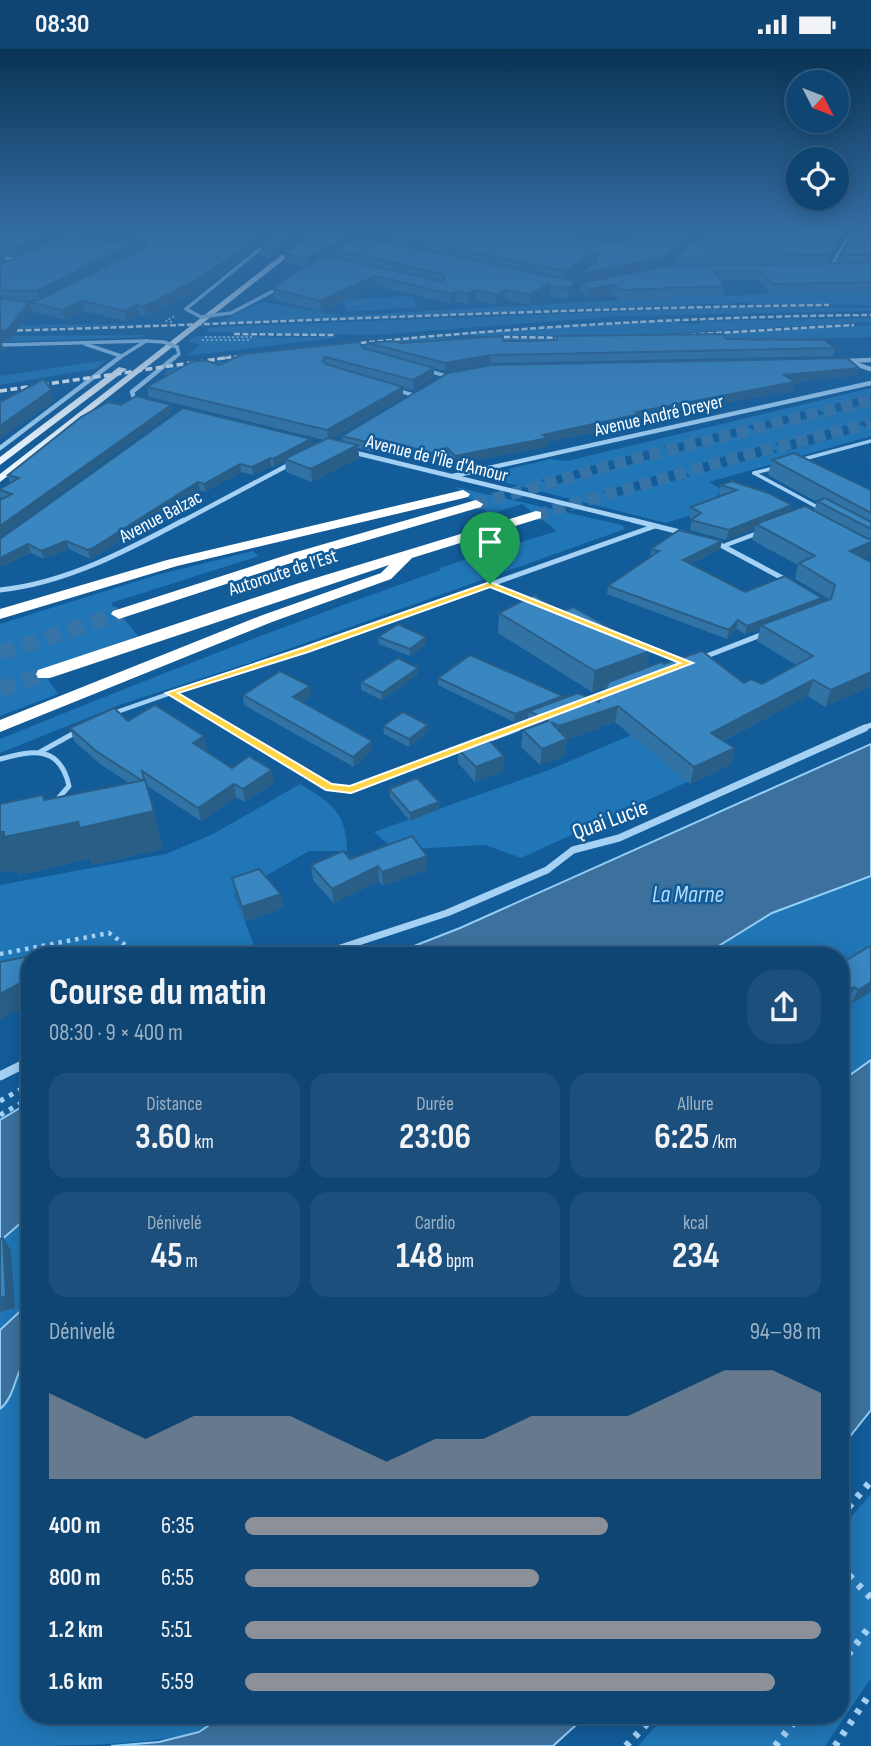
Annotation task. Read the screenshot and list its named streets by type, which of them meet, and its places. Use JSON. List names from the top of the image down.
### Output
{
  "streets": {
    "highway": ["Autoroute de l’Est"],
    "street": [
      "Avenue André Dreyer",
      "Avenue de l'Île d'Amour",
      "Avenue Balzac",
      "Quai Lucie"
    ]
  },
  "crossings": [
    ["Avenue André Dreyer", "Avenue de l'Île d'Amour"]
  ],
  "water": ["La Marne"],
  "north": "bottom right",
  "page": {
    "status": "08:30",
    "heading": ["Course du matin", "08:30 · 9 × 400 m"],
    "stats": [
      ["Distance", "3.60 km"],
      ["Durée", "23:06"],
      ["Allure", "6:25 /km"],
      ["Dénivelé", "45 m"],
      ["Cardio", "148 bpm"],
      ["kcal", "234"]
    ],
    "chart": ["Dénivelé", "94–98 m"],
    "list": [
      {
        "name": "400 m",
        "note": "6:35"
      },
      {
        "name": "800 m",
        "note": "6:55"
      },
      {
        "name": "1.2 km",
        "note": "5:51"
      },
      {
        "name": "1.6 km",
        "note": "5:59"
      }
    ]
  }
}
